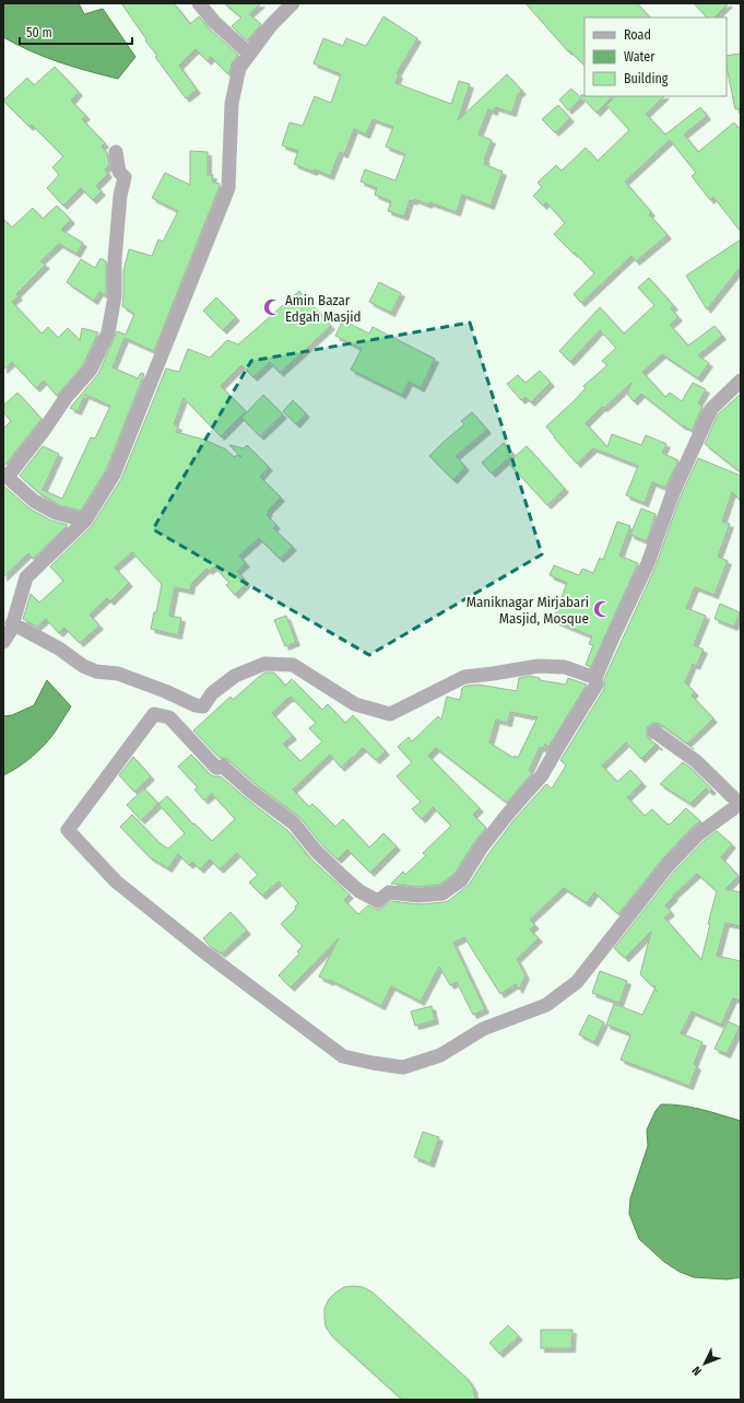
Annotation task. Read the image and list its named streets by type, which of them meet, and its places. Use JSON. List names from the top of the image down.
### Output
{
  "places": {
    "mosque": ["Amin Bazar Edgah Masjid", "Maniknagar Mirjabari Masjid, Mosque"]
  },
  "legend": ["Road", "Water", "Building"],
  "scale_bar": "50 m",
  "north": "bottom left"
}
